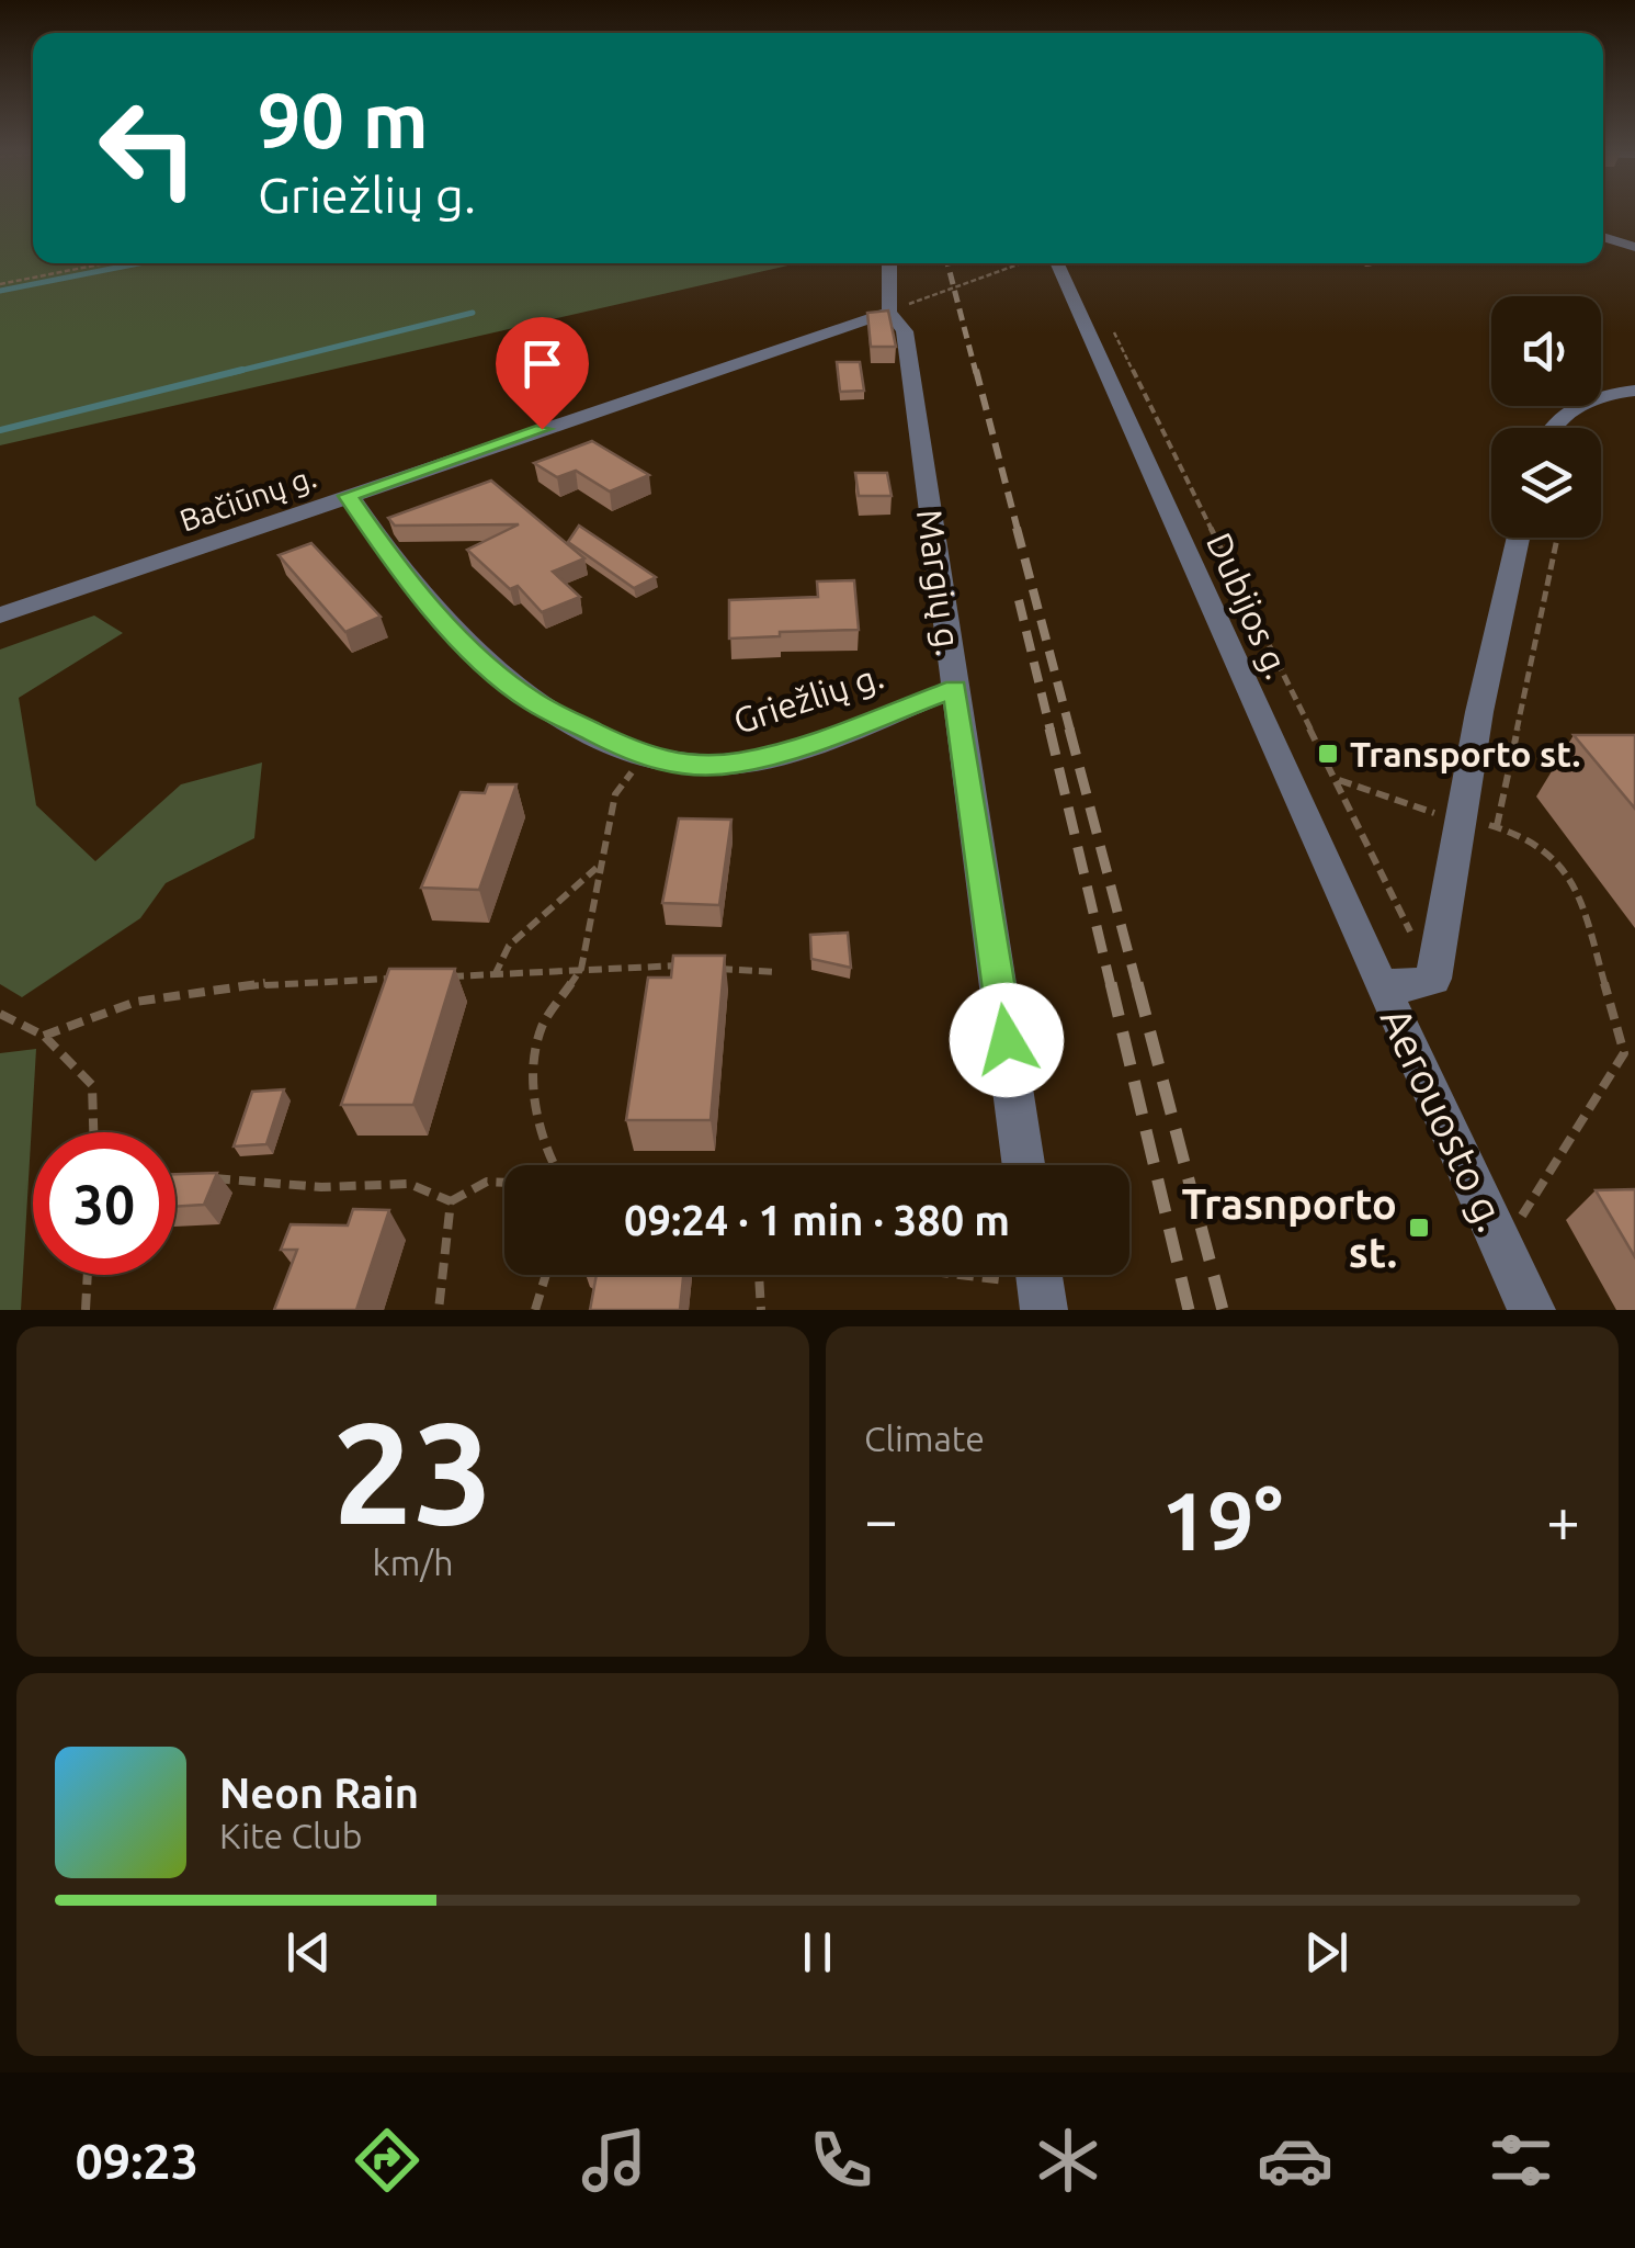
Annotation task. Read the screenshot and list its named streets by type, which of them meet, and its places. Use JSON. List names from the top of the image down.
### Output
{
  "streets": {
    "street": [
      "Bačiūnų g.",
      "Margių g.",
      "Dubijos g.",
      "Griežlių g.",
      "Aerouosto g."
    ]
  },
  "crossings": [
    ["Bačiūnų g.", "Margių g."],
    ["Bačiūnų g.", "Griežlių g."],
    ["Margių g.", "Griežlių g."],
    ["Dubijos g.", "Aerouosto g."]
  ],
  "places": {
    "transit": ["Transporto st.", "Trasnporto st."]
  },
  "page": {
    "turn": ["90 m", "Griežlių g."],
    "limit": "30",
    "trip": "09:24 · 1 min · 380 m",
    "tile": [
      ["23", "km/h"],
      "Climate"
    ],
    "heat": ["−", "19°", "+"],
    "song": ["Neon Rain", "Kite Club"],
    "tabs": "09:23"
  }
}
